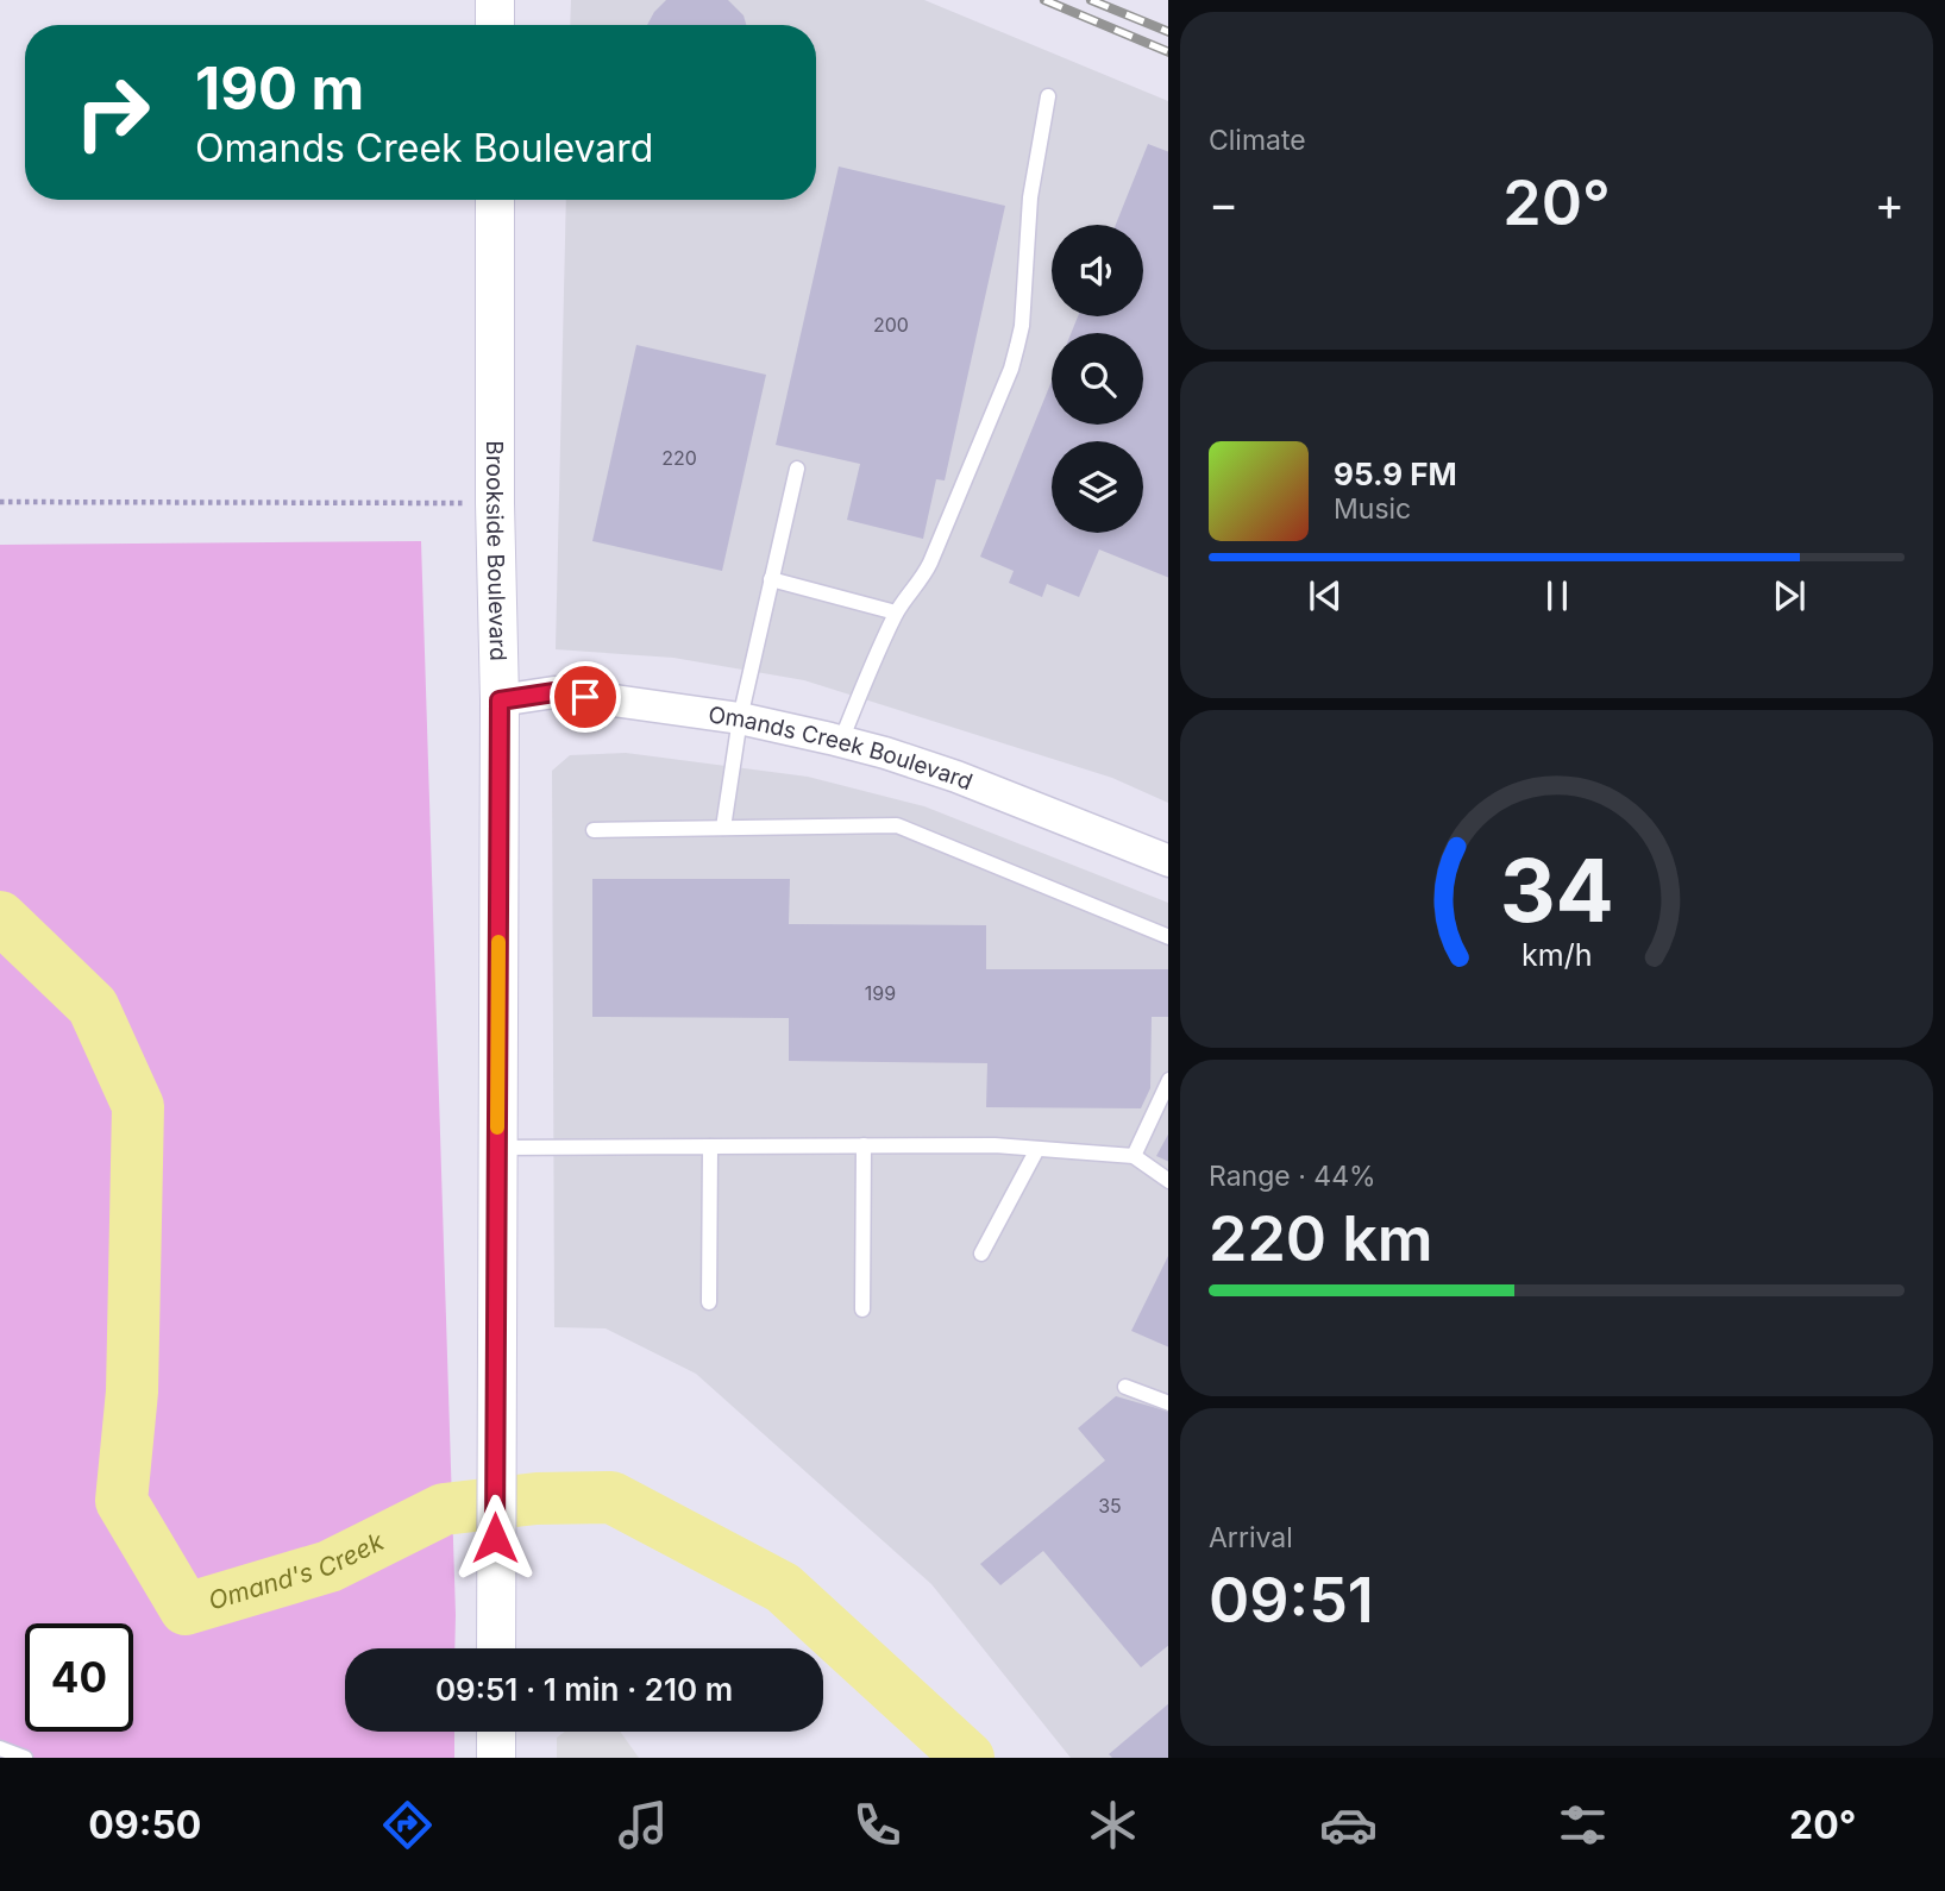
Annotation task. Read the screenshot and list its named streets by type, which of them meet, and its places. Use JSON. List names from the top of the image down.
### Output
{
  "streets": {
    "street": ["Brookside Boulevard", "Omands Creek Boulevard"]
  },
  "crossings": [
    ["Brookside Boulevard", "Omands Creek Boulevard"]
  ],
  "water": ["Omand's Creek"],
  "house_numbers": [
    "200",
    "220",
    "199",
    "35"
  ],
  "page": {
    "tile": [
      "Climate",
      ["Range · 44%", "220 km"],
      ["Arrival", "09:51"]
    ],
    "turn": ["190 m", "Omands Creek Boulevard"],
    "heat": ["−", "20°", "+"],
    "song": ["95.9 FM", "Music"],
    "limit": "40",
    "trip": "09:51 · 1 min · 210 m",
    "tabs": ["09:50", "20°"],
    "gauge": ["34", "km/h"]
  }
}
